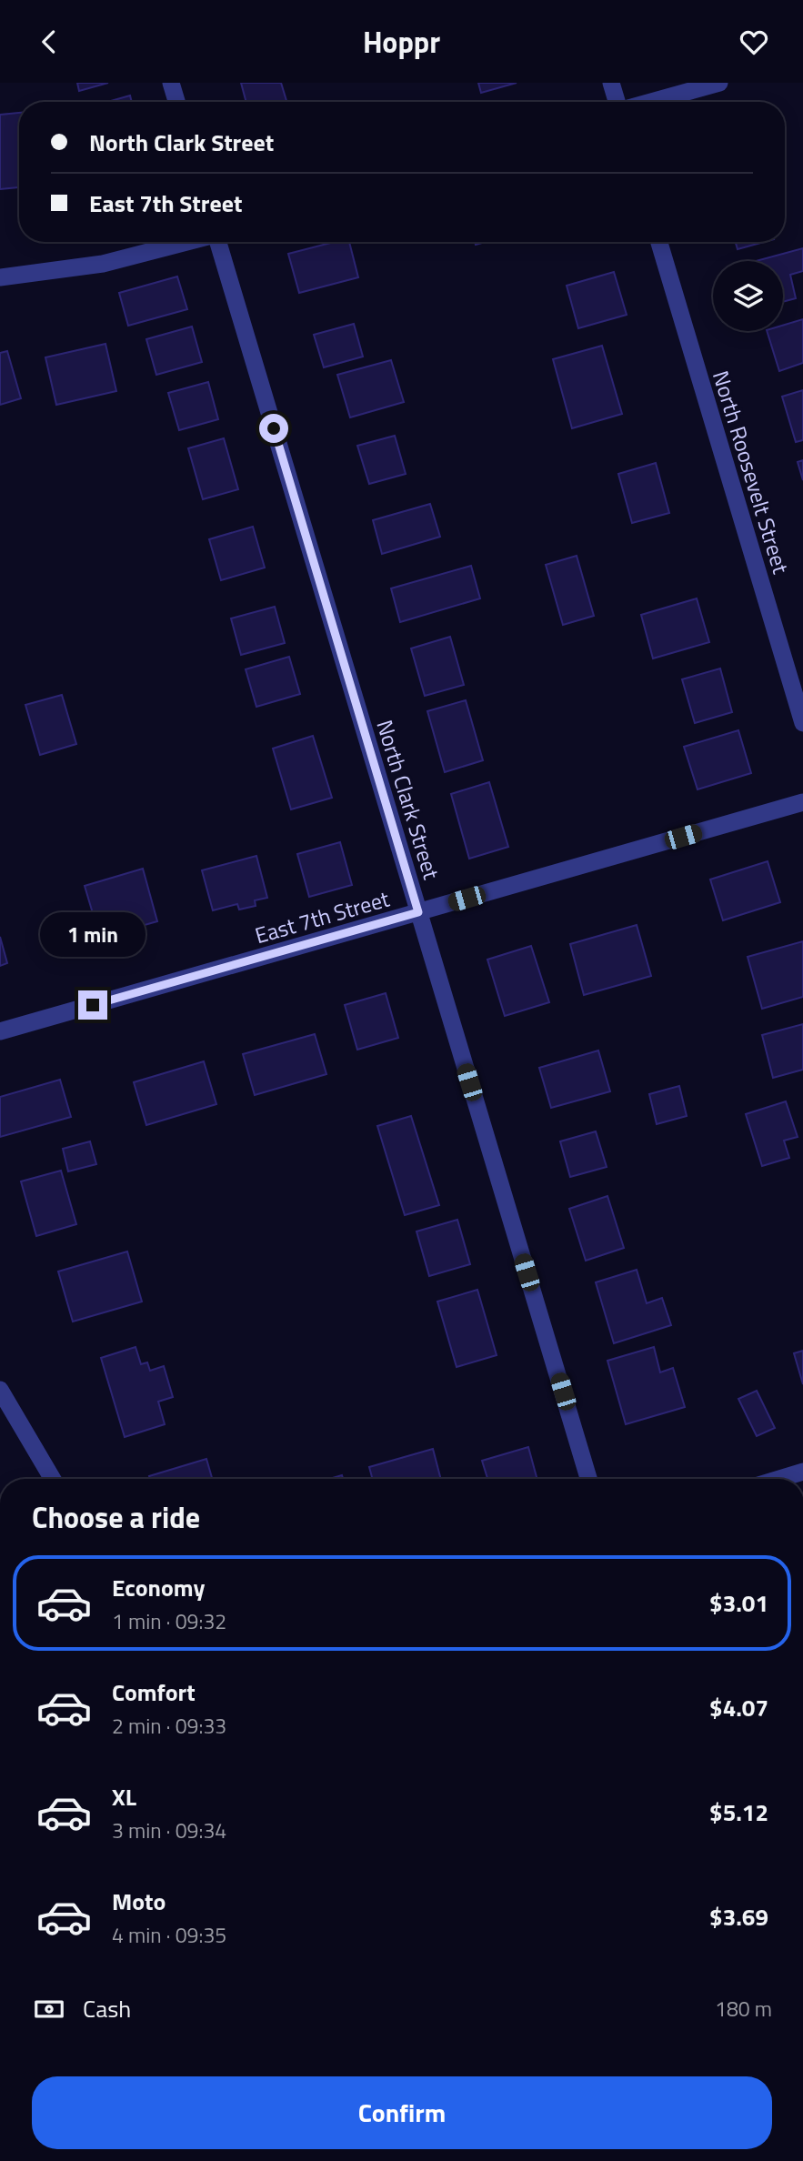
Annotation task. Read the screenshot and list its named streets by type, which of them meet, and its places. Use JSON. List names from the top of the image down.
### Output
{
  "streets": {
    "street": ["North Roosevelt Street", "North Clark Street", "East 7th Street"]
  },
  "crossings": [
    ["North Clark Street", "East 7th Street"]
  ],
  "page": {
    "header": "Hoppr",
    "banner": ["North Clark Street", "East 7th Street"],
    "bubble": "1 min",
    "heading": "Choose a ride",
    "list": [
      {
        "name": "Economy",
        "note": "1 min · 09:32",
        "value": "$3.01"
      },
      {
        "name": "Comfort",
        "note": "2 min · 09:33",
        "value": "$4.07"
      },
      {
        "name": "XL",
        "note": "3 min · 09:34",
        "value": "$5.12"
      },
      {
        "name": "Moto",
        "note": "4 min · 09:35",
        "value": "$3.69"
      }
    ],
    "pay": ["Cash", "180 m"],
    "buttons": "Confirm"
  }
}
